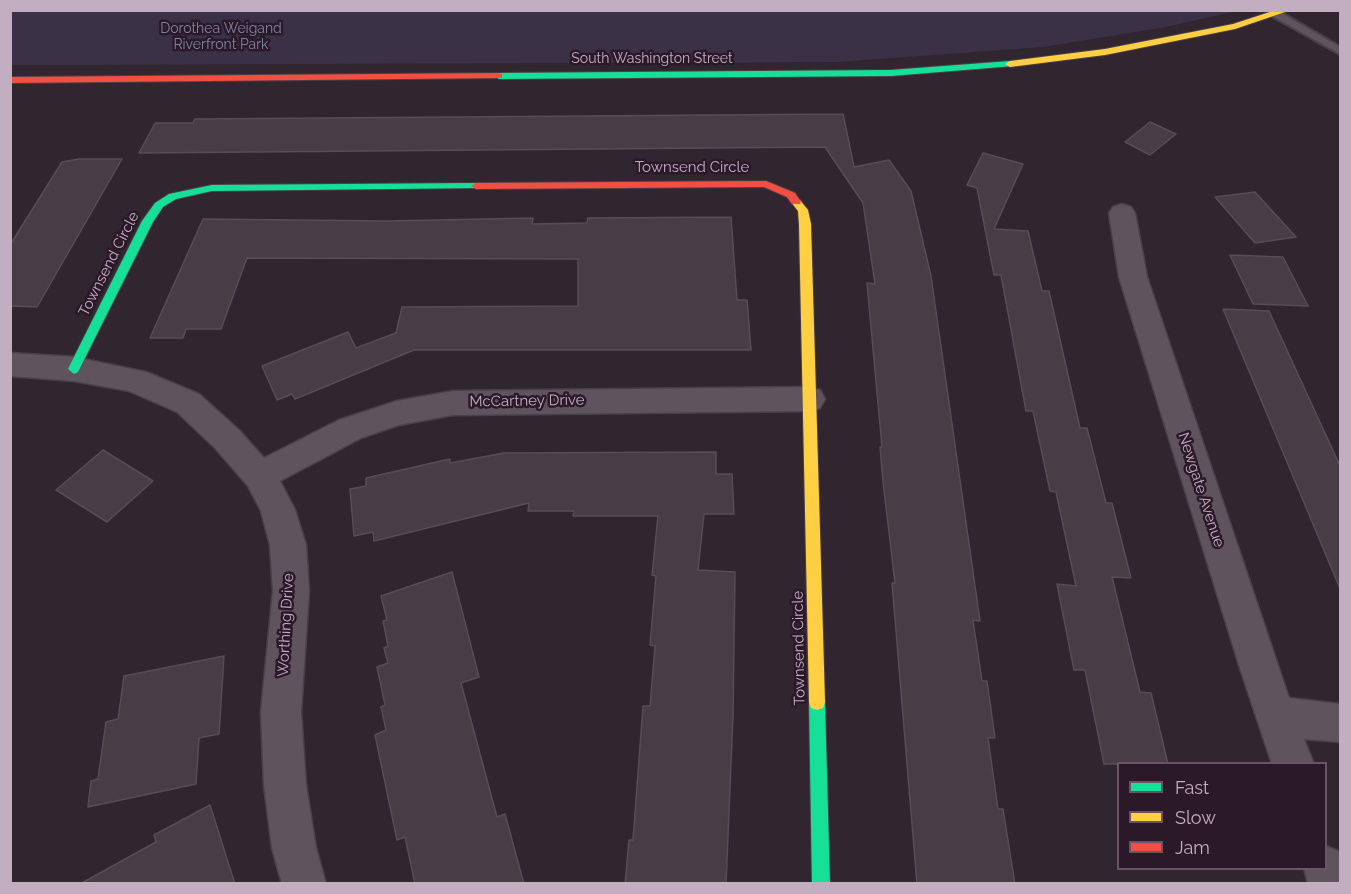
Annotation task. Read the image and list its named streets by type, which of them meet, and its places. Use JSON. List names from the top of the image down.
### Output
{
  "streets": {
    "main road": ["South Washington Street", "Townsend Circle"],
    "street": ["McCartney Drive", "Newgate Avenue", "Worthing Drive"]
  },
  "crossings": [
    ["Townsend Circle", "McCartney Drive"],
    ["Townsend Circle", "Worthing Drive"],
    ["McCartney Drive", "Worthing Drive"]
  ],
  "parks": ["Dorothea Weigand Riverfront Park"],
  "legend": ["Fast", "Slow", "Jam"]
}
